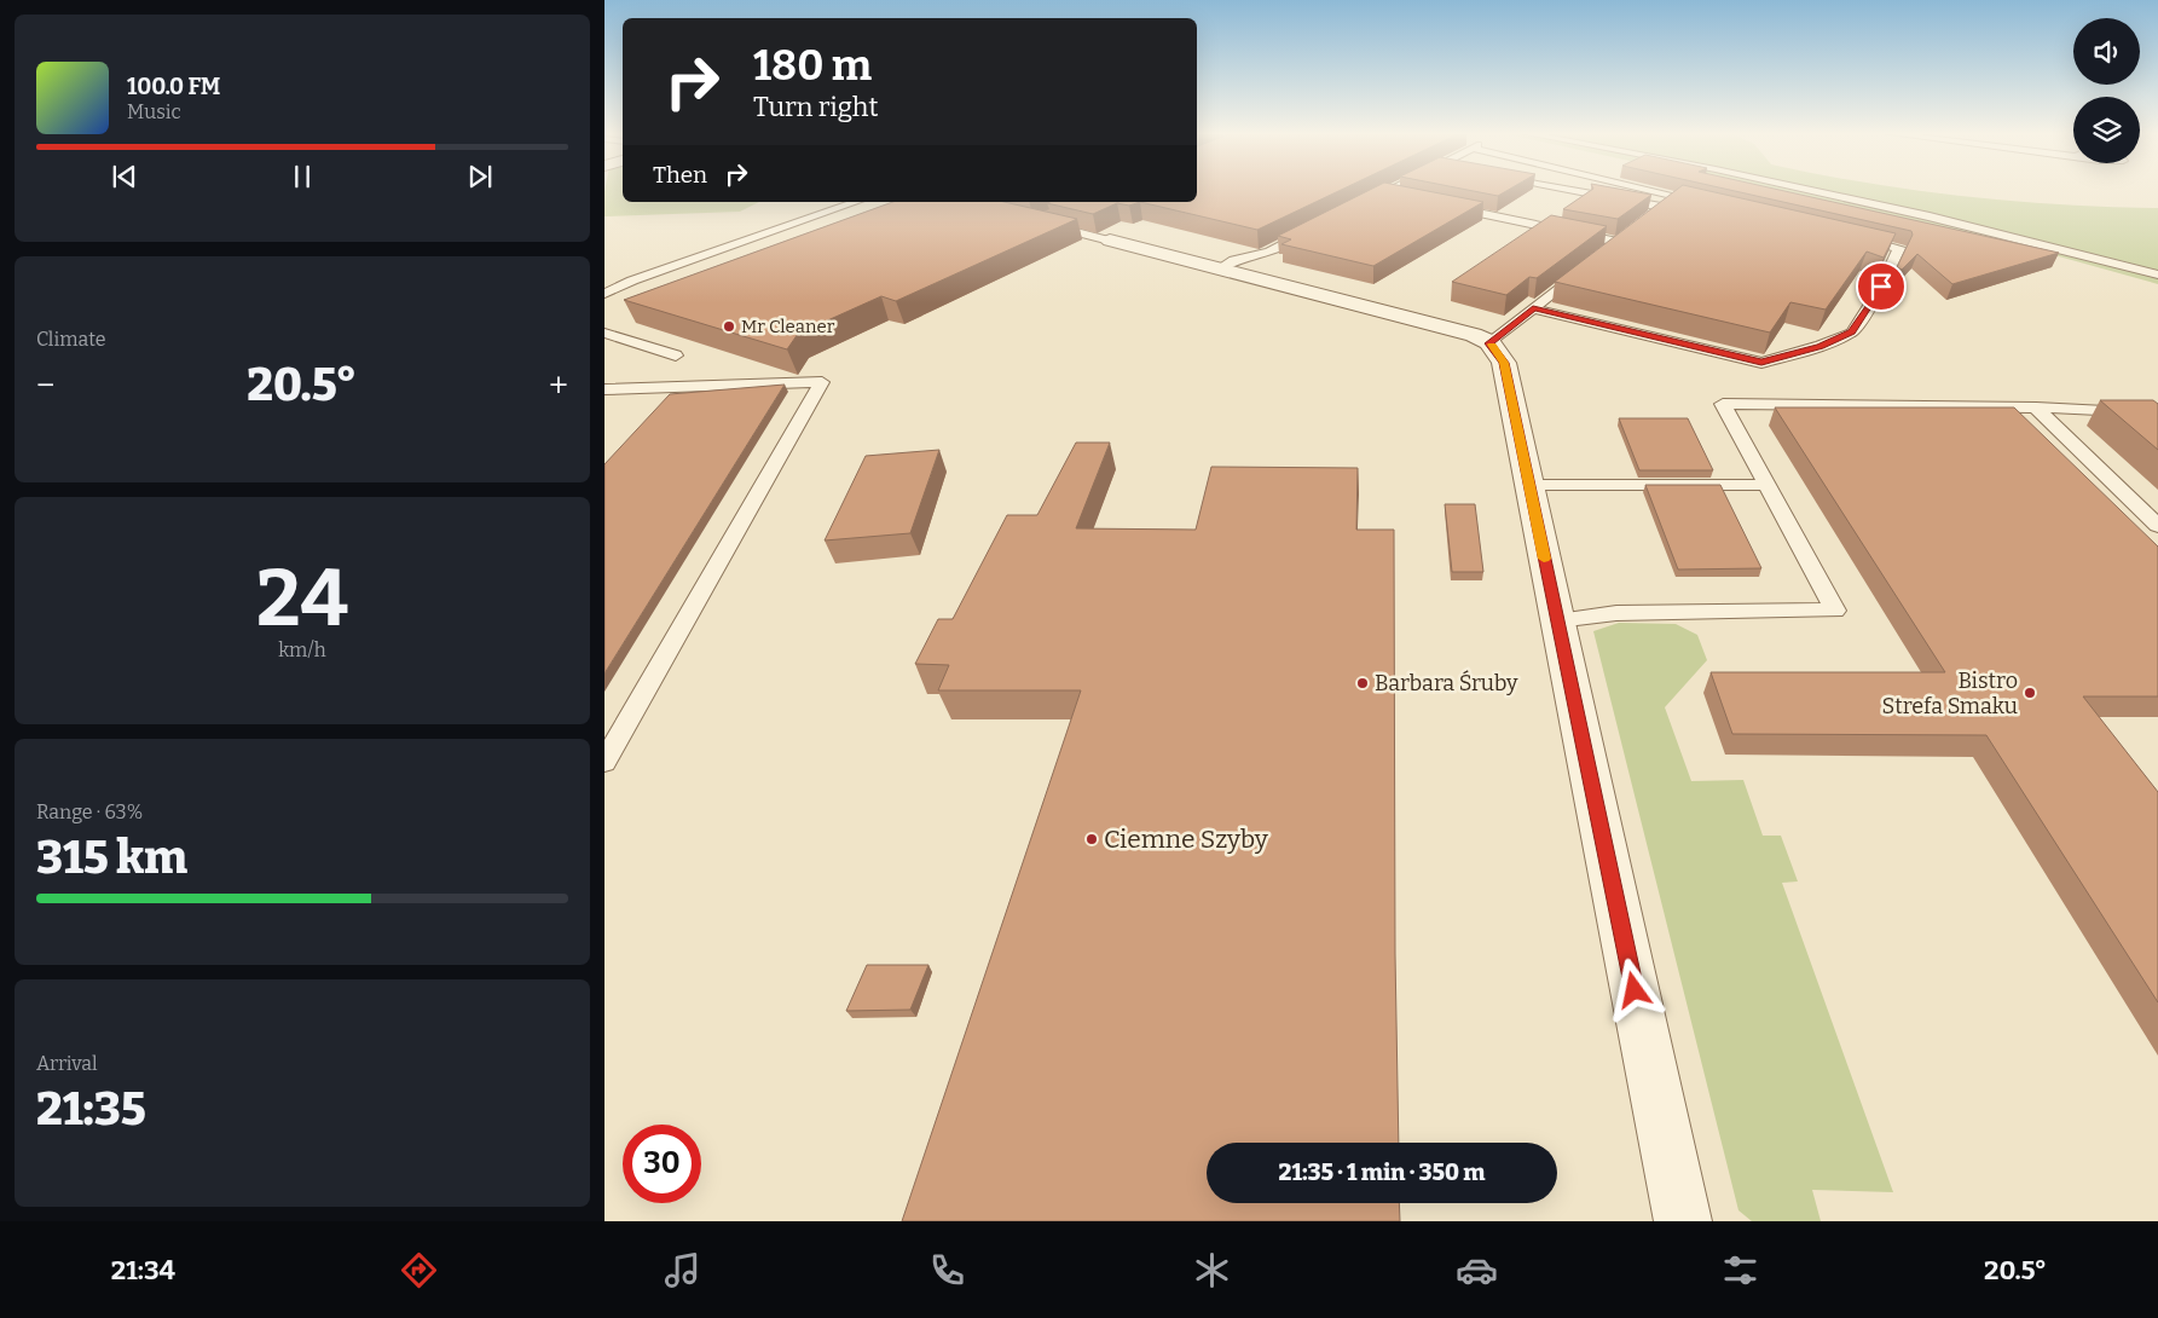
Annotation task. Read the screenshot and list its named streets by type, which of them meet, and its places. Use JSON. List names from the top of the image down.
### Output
{
  "places": [
    "Mr Cleaner",
    "Barbara Śruby",
    "Bistro Strefa Smaku",
    "Ciemne Szyby"
  ],
  "page": {
    "turn": ["180 m", "Turn right"],
    "song": ["100.0 FM", "Music"],
    "then": "Then",
    "tile": [
      "Climate",
      ["24", "km/h"],
      ["Range · 63%", "315 km"],
      ["Arrival", "21:35"]
    ],
    "heat": ["−", "20.5°", "+"],
    "limit": "30",
    "trip": "21:35 · 1 min · 350 m",
    "tabs": ["21:34", "20.5°"]
  }
}
